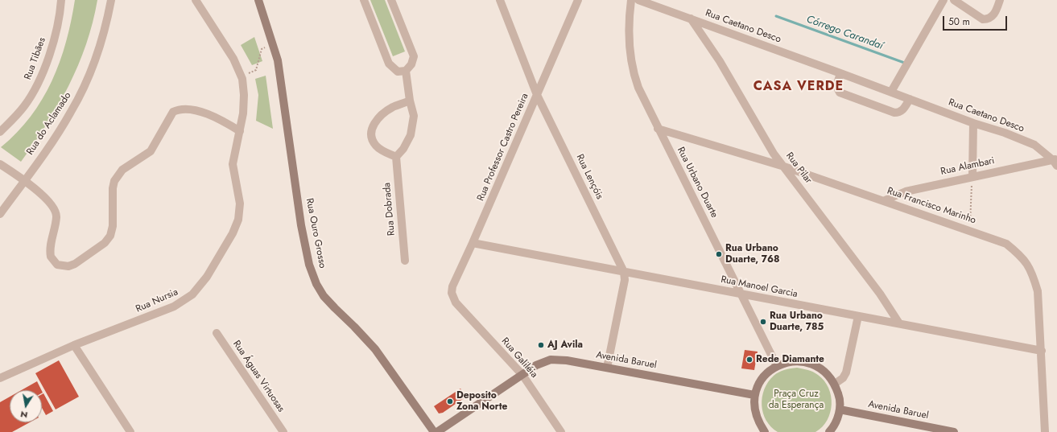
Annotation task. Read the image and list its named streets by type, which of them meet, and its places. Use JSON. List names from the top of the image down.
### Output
{
  "streets": {
    "street": [
      "Rua Caetano Desco",
      "Rua Tibães",
      "Rua do Aclamado",
      "Rua Professor Castro Pereira",
      "Rua Alambari",
      "Rua Pilar",
      "Rua Lençóis",
      "Rua Urbano Duarte",
      "Rua Francisco Marinho",
      "Rua Dobrada",
      "Rua Ouro Grosso",
      "Rua Manoel Garcia",
      "Rua Nursia",
      "Rua Galiléia",
      "Avenida Baruel",
      "Rua Águas Virtuosas"
    ]
  },
  "crossings": [
    ["Rua Caetano Desco", "Rua Alambari"],
    ["Rua Caetano Desco", "Rua Pilar"],
    ["Rua Professor Castro Pereira", "Rua Lençóis"],
    ["Rua Professor Castro Pereira", "Rua Manoel Garcia"],
    ["Rua Professor Castro Pereira", "Rua Galiléia"],
    ["Rua Alambari", "Rua Francisco Marinho"],
    ["Rua Pilar", "Rua Francisco Marinho"],
    ["Rua Pilar", "Rua Manoel Garcia"],
    ["Rua Lençóis", "Rua Manoel Garcia"],
    ["Rua Lençóis", "Avenida Baruel"],
    ["Rua Urbano Duarte", "Rua Francisco Marinho"],
    ["Rua Urbano Duarte", "Rua Manoel Garcia"],
    ["Rua Francisco Marinho", "Rua Manoel Garcia"],
    ["Rua Galiléia", "Avenida Baruel"]
  ],
  "districts": ["CASA VERDE"],
  "water": ["Córrego Carandaí"],
  "parks": ["Praça Cruz da Esperança"],
  "places": [
    "Rua Urbano Duarte, 768",
    "Rua Urbano Duarte, 785",
    "AJ Avila",
    "Rede Diamante",
    "Deposito Zona Norte"
  ],
  "scale_bar": "50 m",
  "north": "bottom"
}
